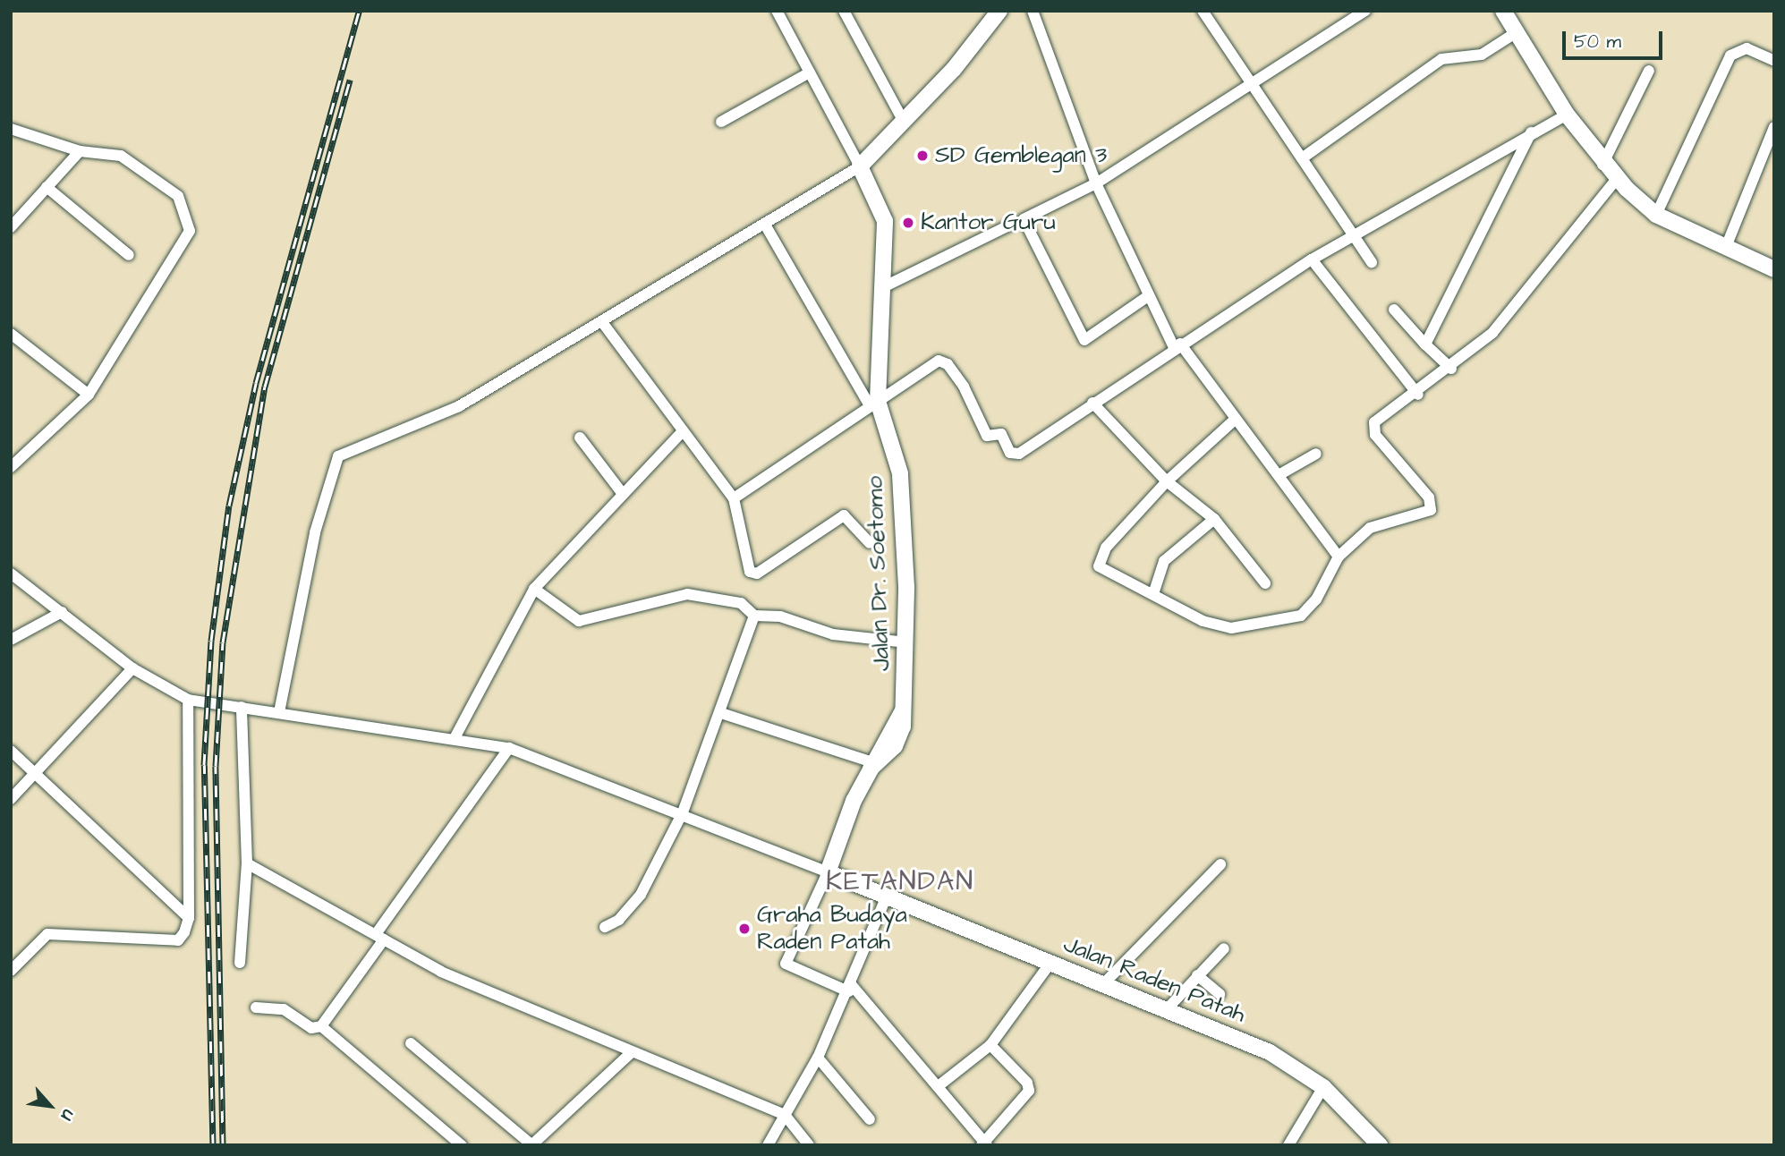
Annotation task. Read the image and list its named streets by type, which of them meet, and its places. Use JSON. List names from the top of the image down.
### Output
{
  "streets": {
    "street": ["Jalan Dr. Soetomo", "Jalan Raden Patah"]
  },
  "crossings": [
    ["Jalan Dr. Soetomo", "Jalan Raden Patah"]
  ],
  "districts": ["KETANDAN"],
  "places": ["SD Gemblegan 3", "Kantor Guru", "Graha Budaya Raden Patah"],
  "scale_bar": "50 m",
  "north": "bottom right"
}
